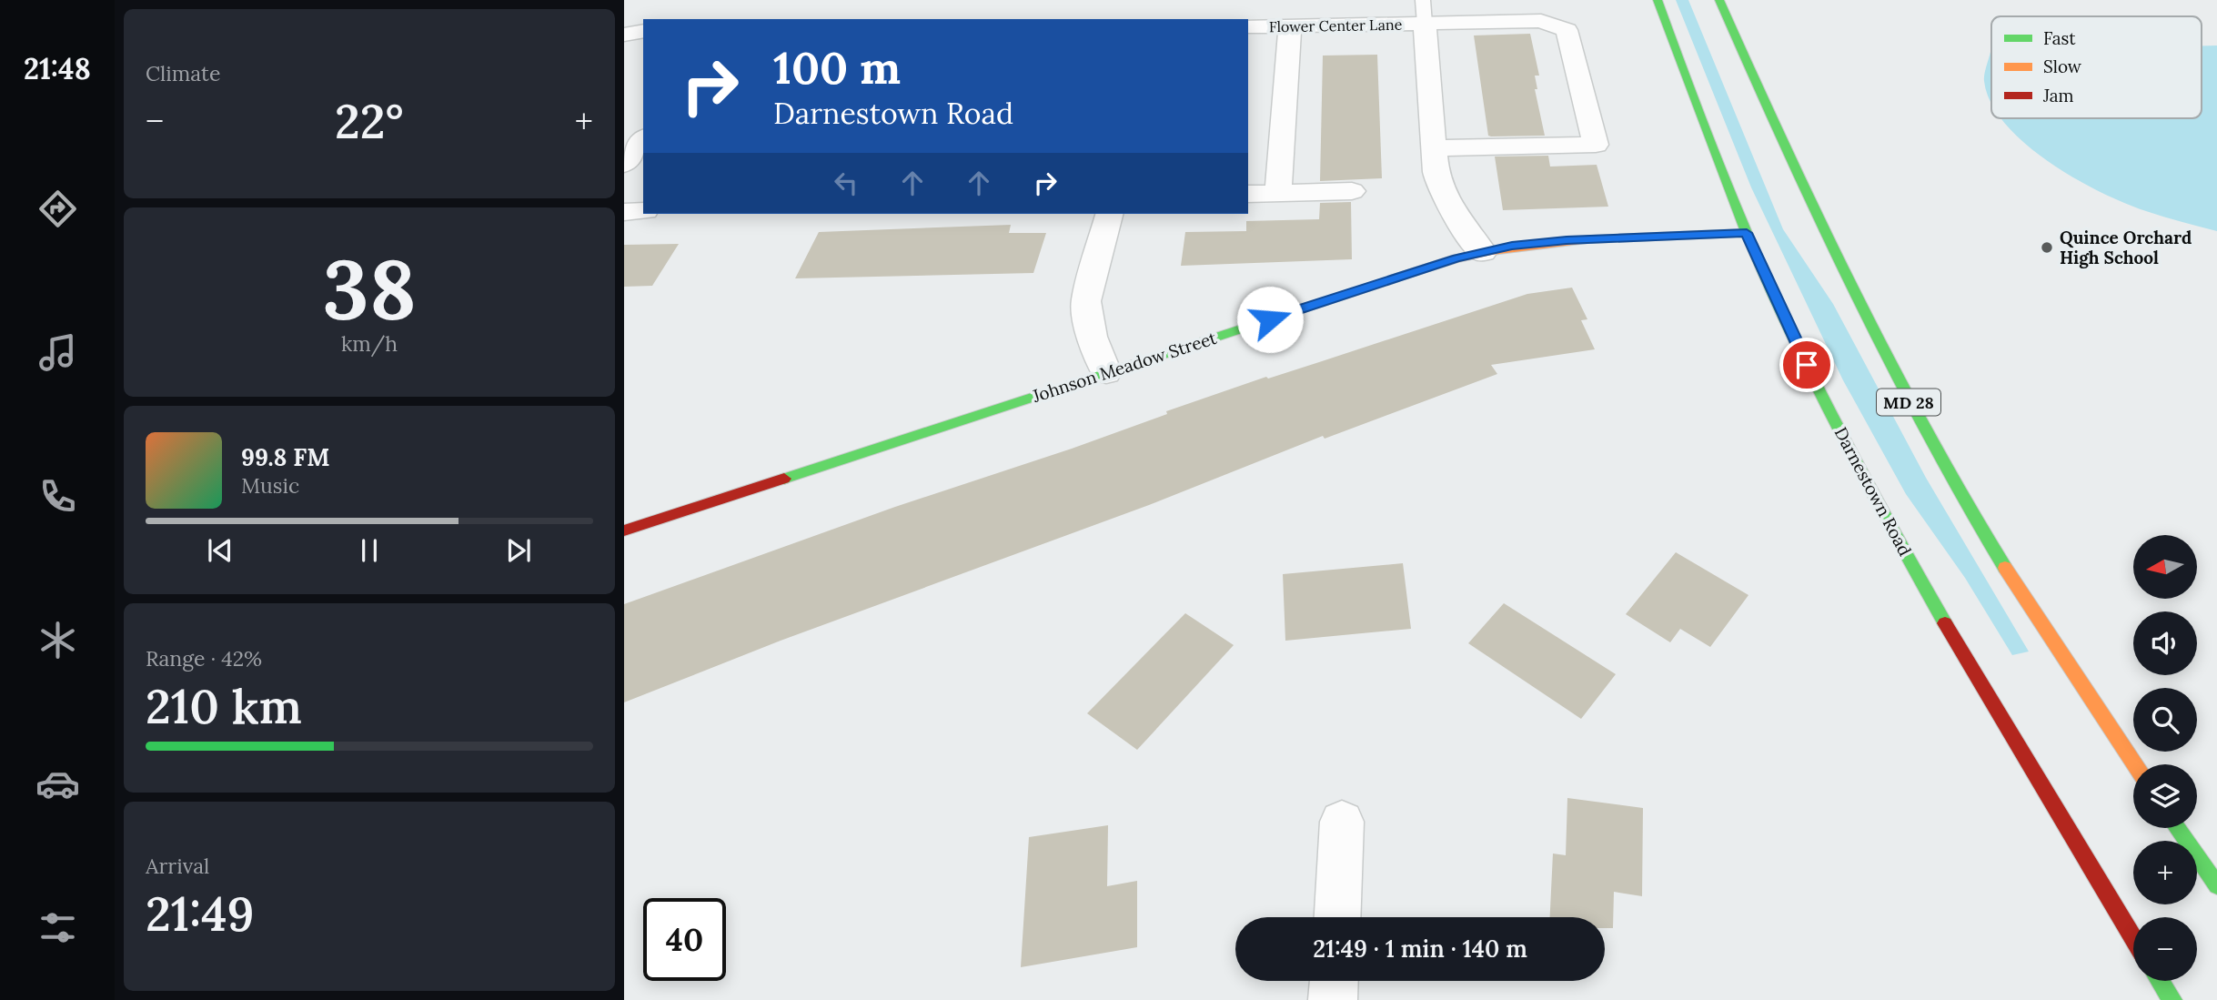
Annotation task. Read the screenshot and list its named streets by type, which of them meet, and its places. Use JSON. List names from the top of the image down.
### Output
{
  "streets": {
    "main road": ["Johnson Meadow Street", "MD 28", "Darnestown Road"],
    "street": ["Flower Center Lane"]
  },
  "crossings": [
    ["Johnson Meadow Street", "Darnestown Road"]
  ],
  "places": ["Quince Orchard High School"],
  "legend": ["Fast", "Slow", "Jam"],
  "north": "left",
  "page": {
    "tabs": "21:48",
    "tile": [
      "Climate",
      ["38", "km/h"],
      ["Range · 42%", "210 km"],
      ["Arrival", "21:49"]
    ],
    "turn": ["100 m", "Darnestown Road"],
    "heat": ["−", "22°", "+"],
    "song": ["99.8 FM", "Music"],
    "map_buttons": ["+", "−"],
    "limit": "40",
    "trip": "21:49 · 1 min · 140 m"
  }
}
